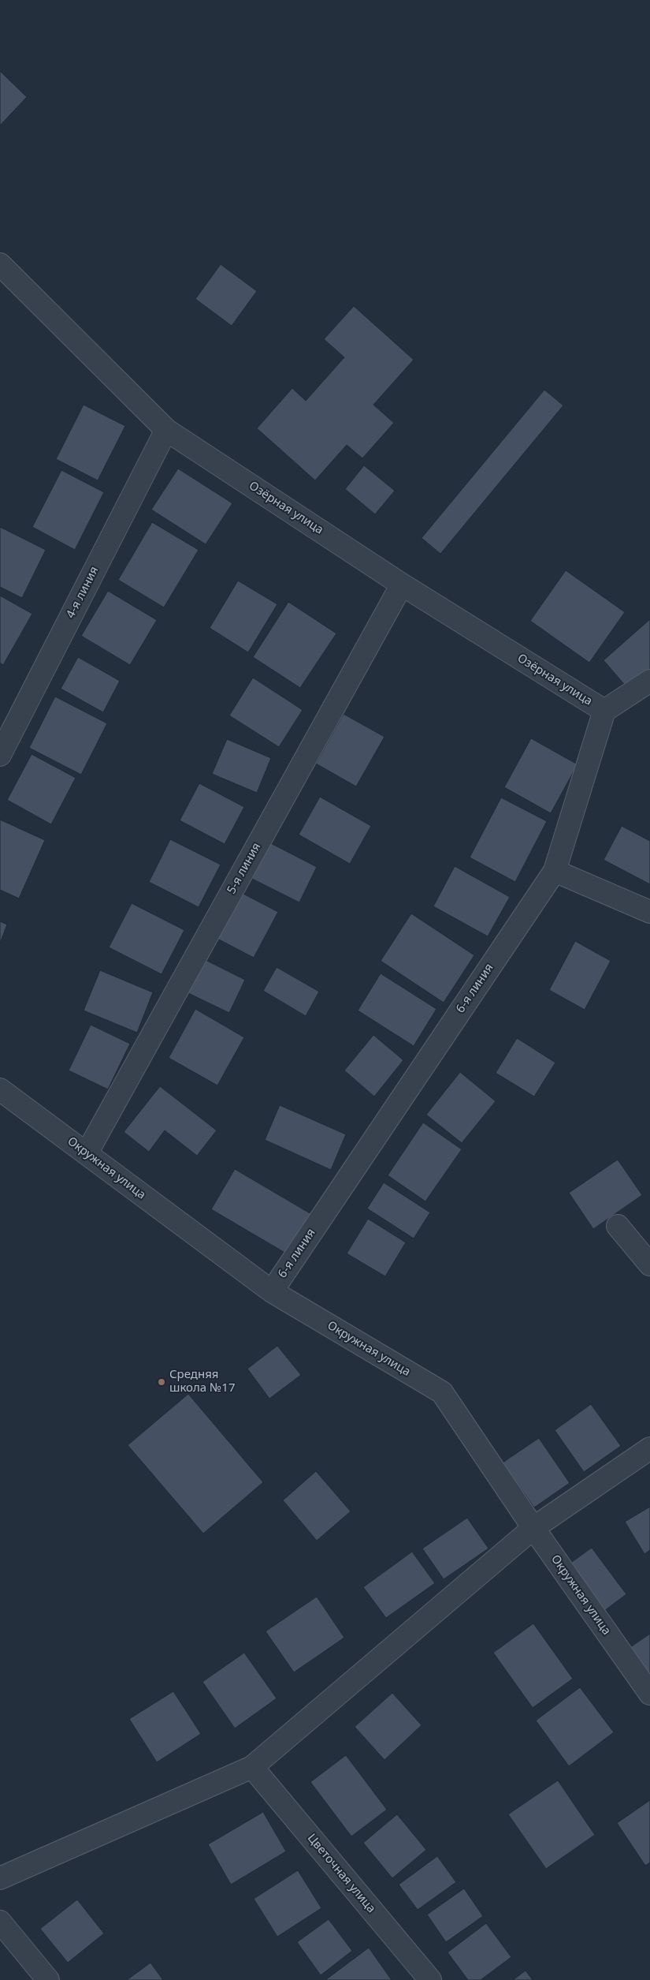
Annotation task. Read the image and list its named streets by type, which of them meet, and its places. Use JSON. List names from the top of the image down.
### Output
{
  "streets": {
    "street": [
      "Озёрная улица",
      "4-я линия",
      "5-я линия",
      "6-я линия",
      "Окружная улица",
      "Цветочная улица"
    ]
  },
  "crossings": [
    ["Озёрная улица", "4-я линия"],
    ["Озёрная улица", "5-я линия"],
    ["Озёрная улица", "6-я линия"],
    ["5-я линия", "Окружная улица"],
    ["6-я линия", "Окружная улица"]
  ],
  "places": ["Средняя школа №17"]
}
